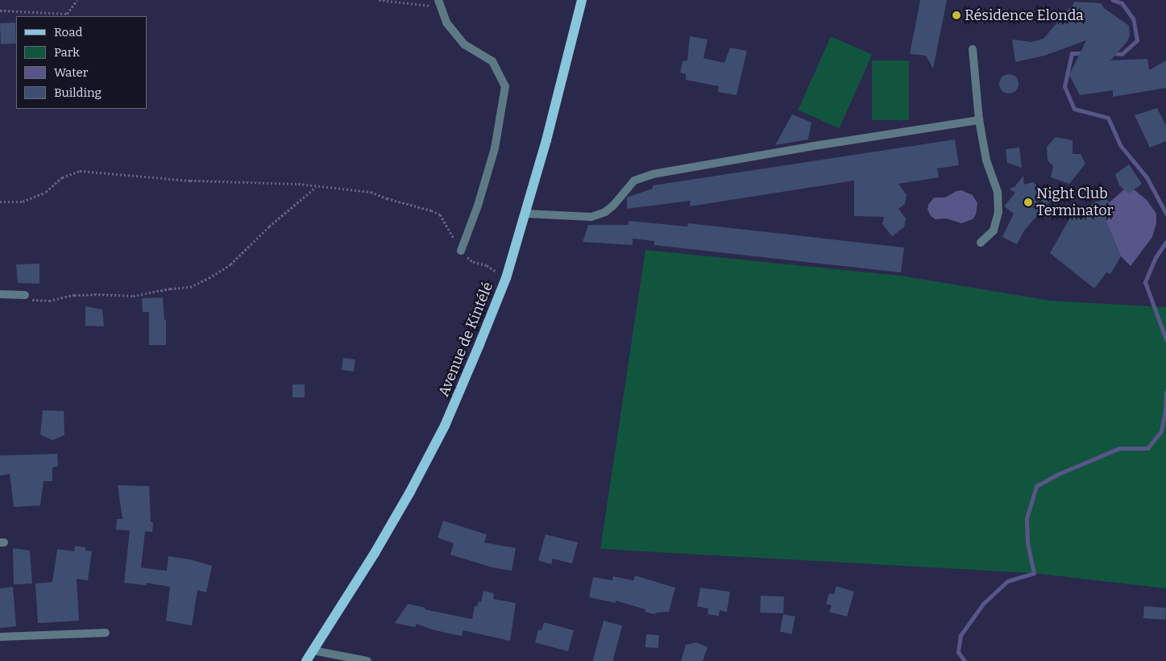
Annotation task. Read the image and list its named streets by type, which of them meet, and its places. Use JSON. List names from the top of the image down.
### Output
{
  "streets": {
    "main road": ["Avenue de Kintélé"]
  },
  "places": ["Résidence Elonda", "Night Club Terminator"],
  "legend": [
    "Road",
    "Park",
    "Water",
    "Building"
  ]
}
